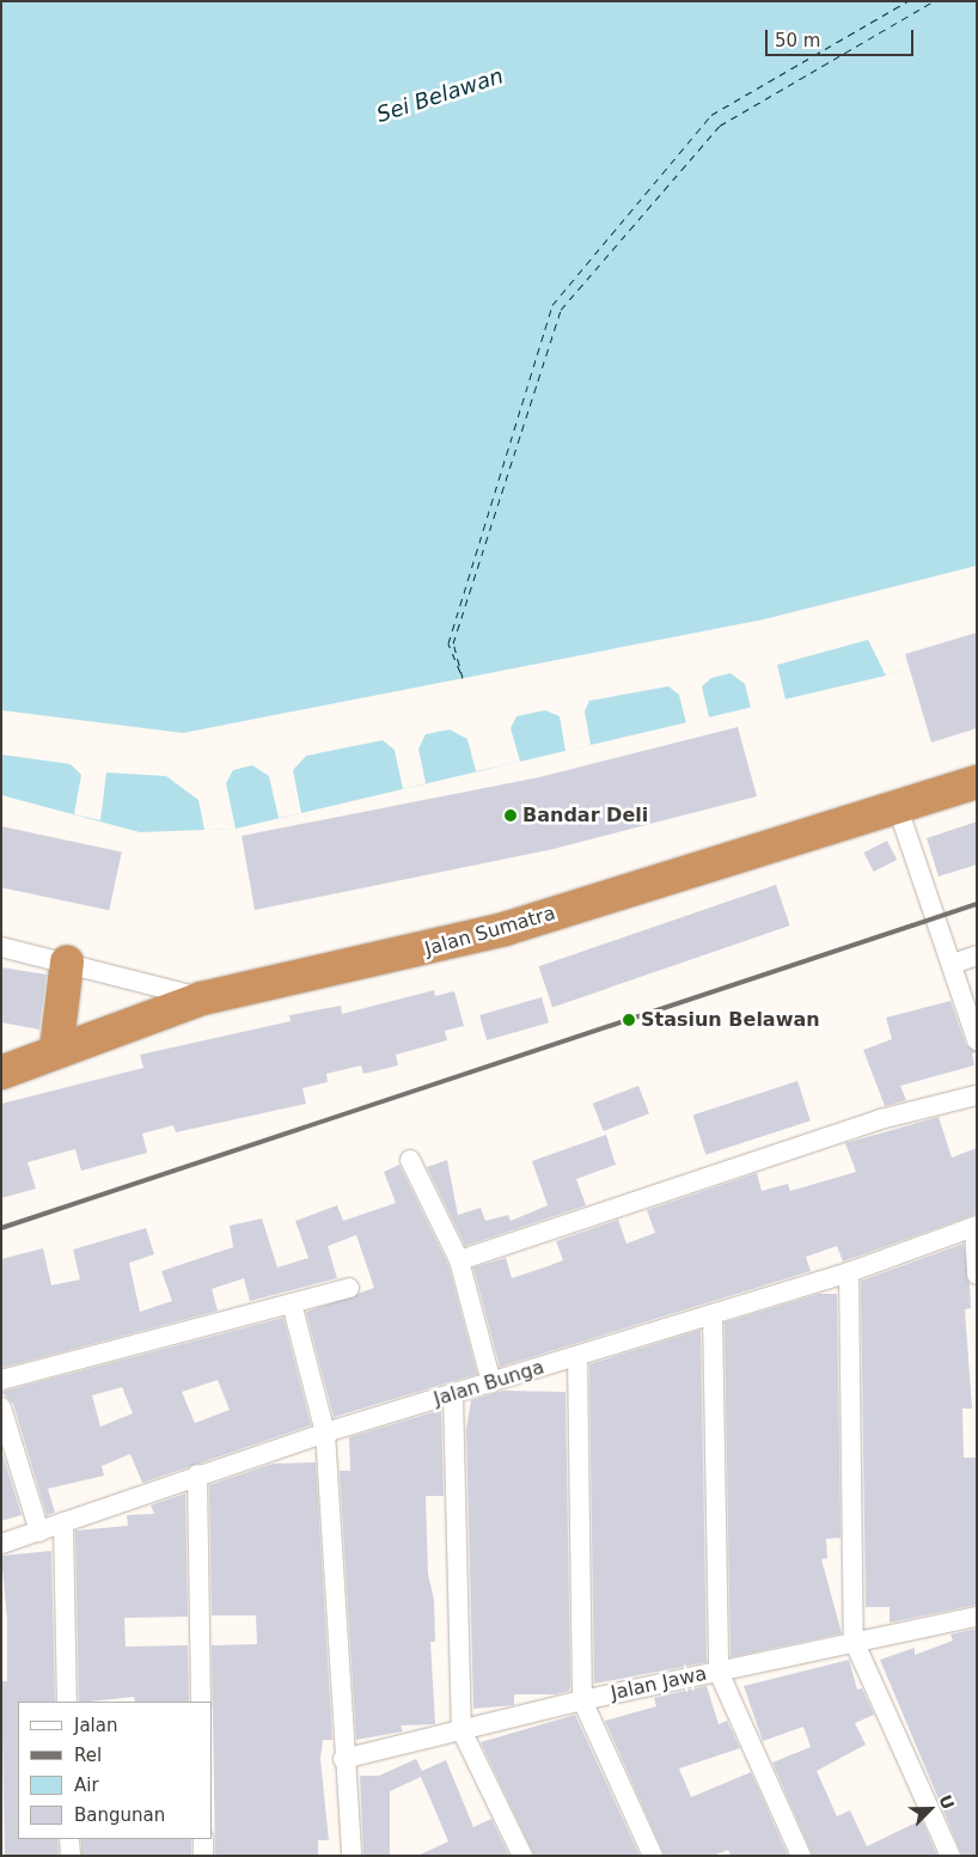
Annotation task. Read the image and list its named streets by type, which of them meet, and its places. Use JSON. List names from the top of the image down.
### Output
{
  "streets": {
    "highway": ["Jalan Sumatra"],
    "street": ["Jalan Bunga", "Jalan Jawa"]
  },
  "water": ["Sei Belawan"],
  "places": ["Bandar Deli", "Stasiun Belawan"],
  "legend": [
    "Jalan",
    "Rel",
    "Air",
    "Bangunan"
  ],
  "scale_bar": "50 m",
  "north": "top right"
}
